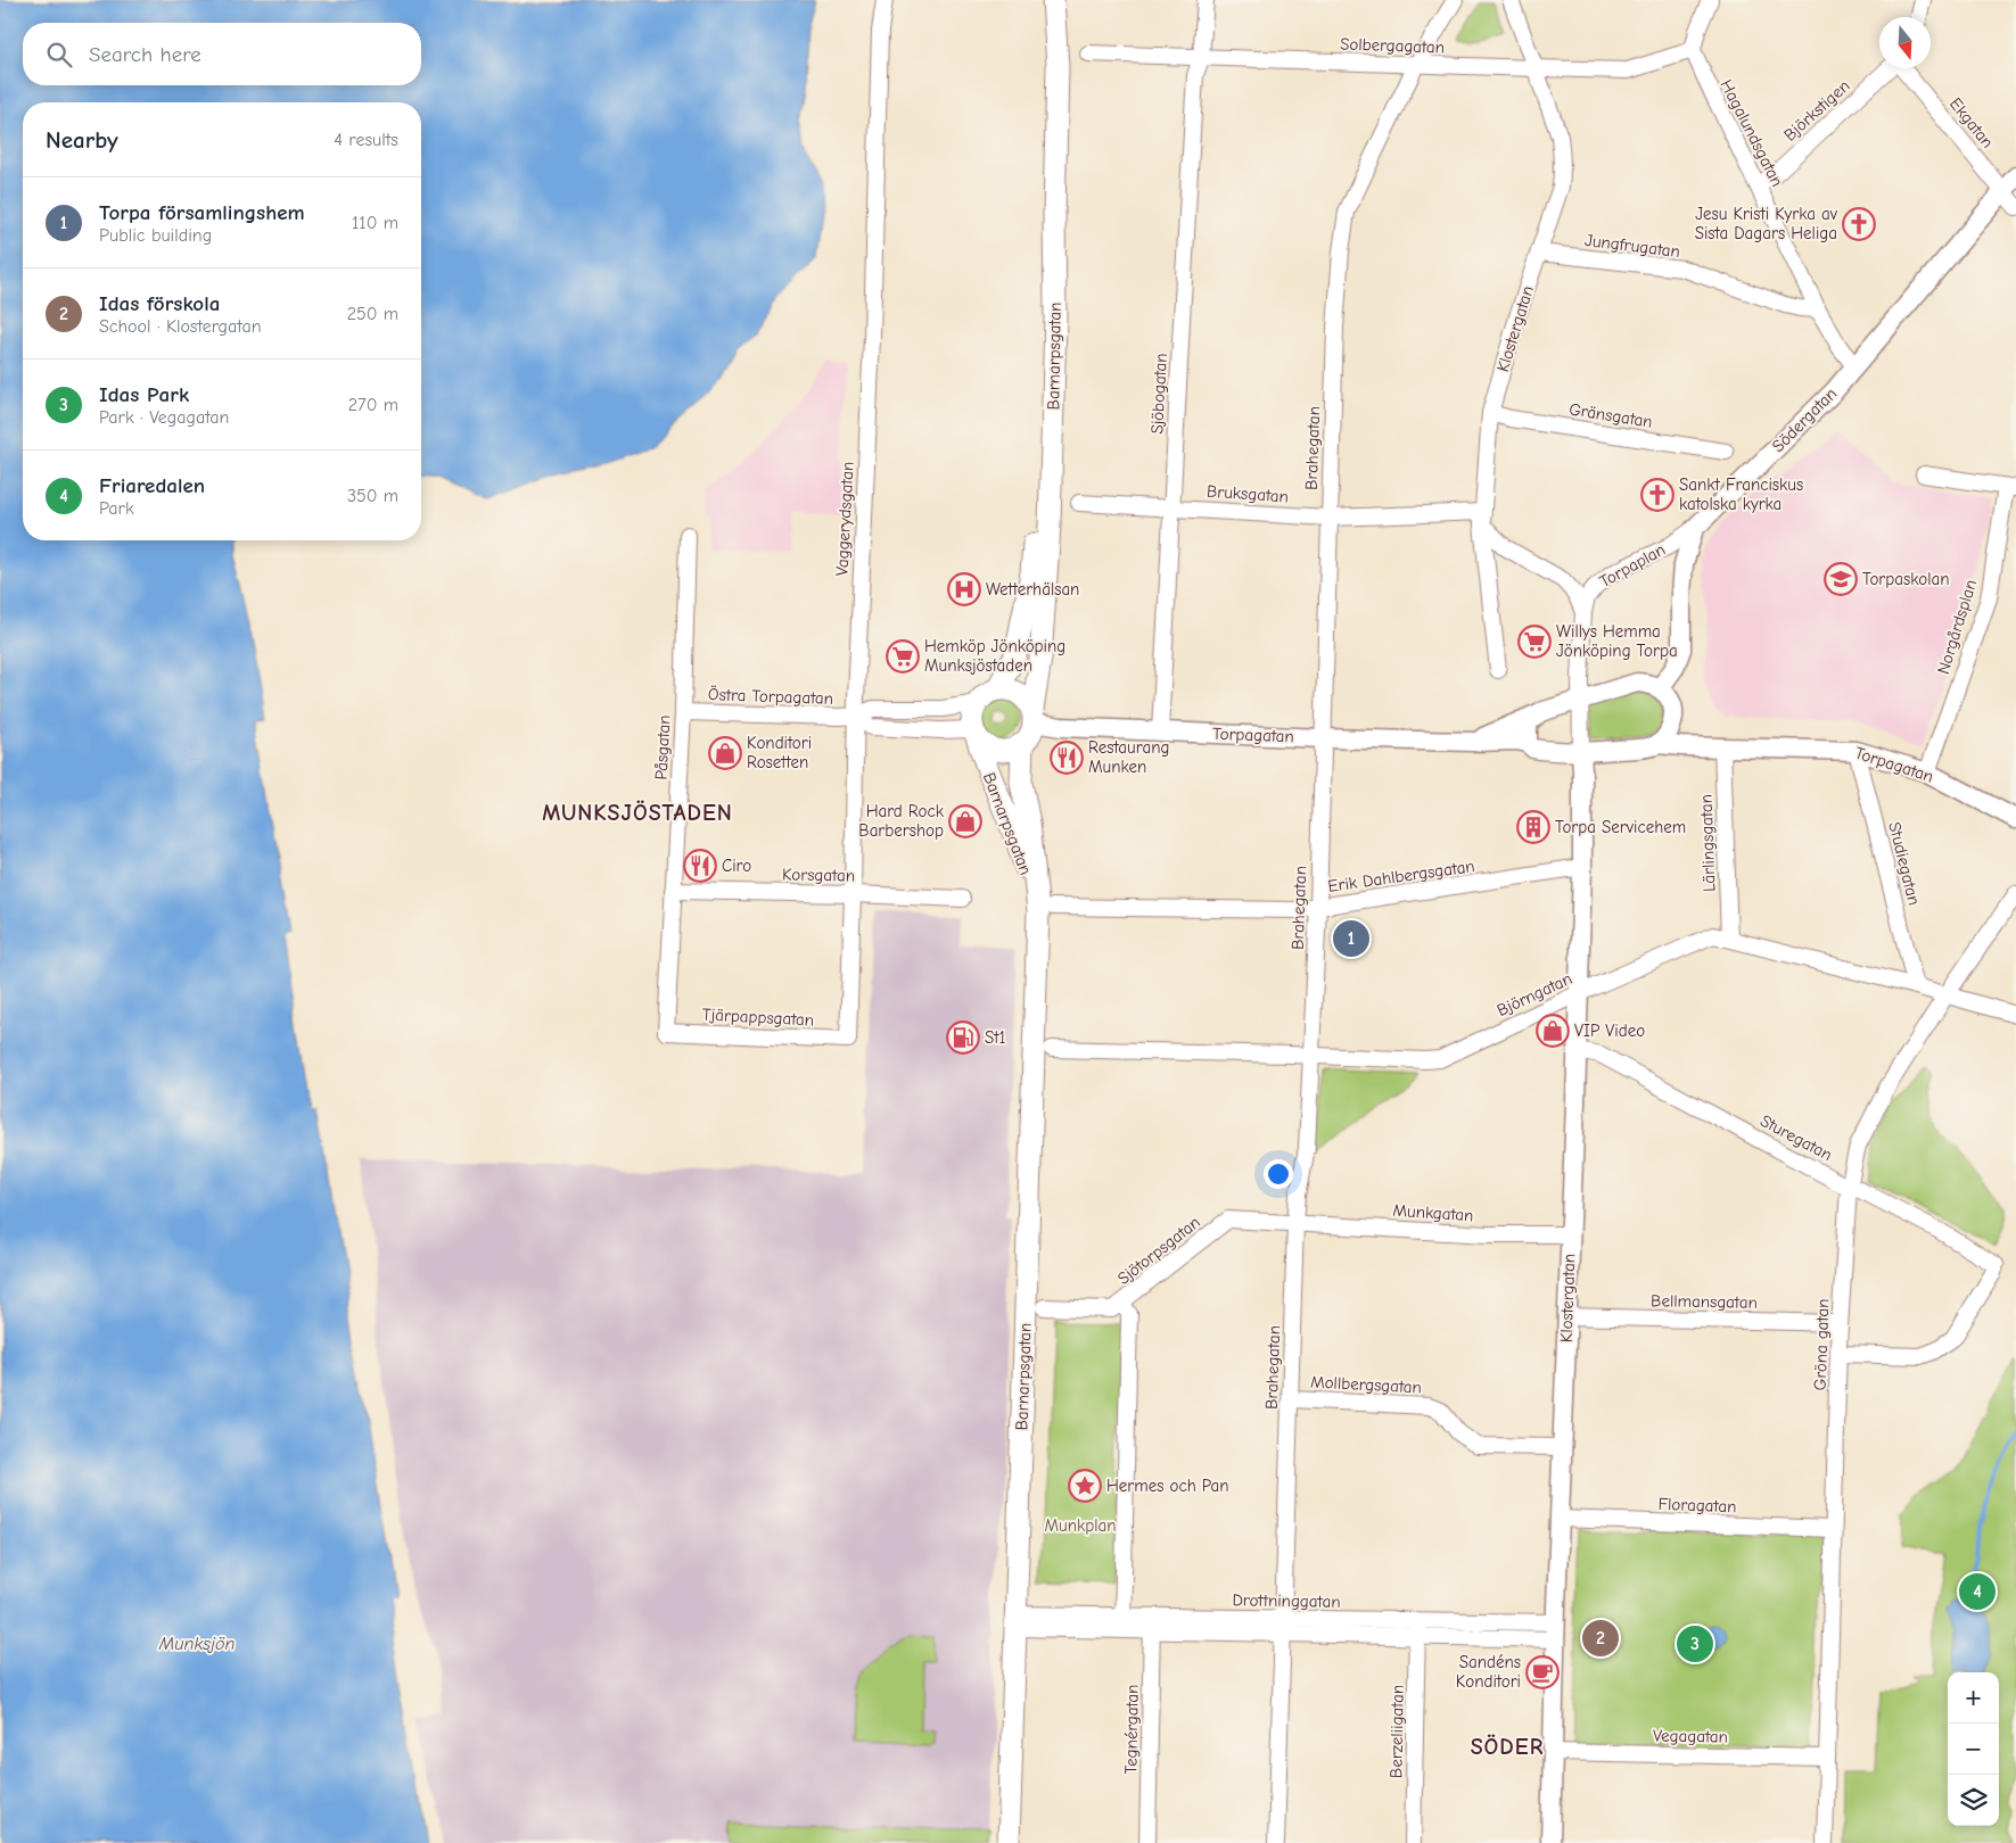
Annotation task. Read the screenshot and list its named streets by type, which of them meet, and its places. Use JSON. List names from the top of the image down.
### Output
{
  "streets": {
    "main road": ["Barnarpsgatan"],
    "street": [
      "Solbergagatan",
      "Björkstigen",
      "Ekgatan",
      "Hagalundsgatan",
      "Jungfrugatan",
      "Klostergatan",
      "Sjöbogatan",
      "Gränsgatan",
      "Södergatan",
      "Brahegatan",
      "Bruksgatan",
      "Vaggerydsgatan",
      "Torpaplan",
      "Norgårdsplan",
      "Östra Torpagatan",
      "Torpagatan",
      "Påsgatan",
      "Lärlingsgatan",
      "Studiegatan",
      "Korsgatan",
      "Erik Dahlbergsgatan",
      "Björngatan",
      "Tjärpappsgatan",
      "Sturegatan",
      "Munkgatan",
      "Sjötorpsgatan",
      "Bellmansgatan",
      "Gröna gatan",
      "Mollbergsgatan",
      "Floragatan",
      "Drottninggatan",
      "Tegnérgatan",
      "Berzeliigatan",
      "Vegagatan"
    ]
  },
  "crossings": [
    ["Solbergagatan", "Hagalundsgatan"],
    ["Solbergagatan", "Klostergatan"],
    ["Solbergagatan", "Sjöbogatan"],
    ["Solbergagatan", "Brahegatan"],
    ["Björkstigen", "Hagalundsgatan"],
    ["Ekgatan", "Södergatan"],
    ["Hagalundsgatan", "Jungfrugatan"],
    ["Hagalundsgatan", "Södergatan"],
    ["Jungfrugatan", "Klostergatan"],
    ["Klostergatan", "Gränsgatan"],
    ["Klostergatan", "Bruksgatan"],
    ["Klostergatan", "Torpaplan"],
    ["Klostergatan", "Erik Dahlbergsgatan"],
    ["Klostergatan", "Björngatan"],
    ["Klostergatan", "Sturegatan"],
    ["Klostergatan", "Munkgatan"],
    ["Klostergatan", "Bellmansgatan"],
    ["Klostergatan", "Mollbergsgatan"],
    ["Klostergatan", "Floragatan"],
    ["Klostergatan", "Drottninggatan"],
    ["Klostergatan", "Vegagatan"],
    ["Barnarpsgatan", "Östra Torpagatan"],
    ["Barnarpsgatan", "Torpagatan"],
    ["Barnarpsgatan", "Erik Dahlbergsgatan"],
    ["Barnarpsgatan", "Drottninggatan"],
    ["Sjöbogatan", "Bruksgatan"],
    ["Sjöbogatan", "Torpagatan"],
    ["Södergatan", "Torpaplan"],
    ["Brahegatan", "Bruksgatan"],
    ["Brahegatan", "Torpagatan"],
    ["Brahegatan", "Erik Dahlbergsgatan"],
    ["Brahegatan", "Björngatan"],
    ["Brahegatan", "Munkgatan"],
    ["Brahegatan", "Sjötorpsgatan"],
    ["Brahegatan", "Mollbergsgatan"],
    ["Brahegatan", "Drottninggatan"],
    ["Vaggerydsgatan", "Östra Torpagatan"],
    ["Vaggerydsgatan", "Korsgatan"],
    ["Vaggerydsgatan", "Tjärpappsgatan"],
    ["Norgårdsplan", "Torpagatan"],
    ["Östra Torpagatan", "Torpagatan"],
    ["Östra Torpagatan", "Påsgatan"],
    ["Torpagatan", "Lärlingsgatan"],
    ["Torpagatan", "Studiegatan"],
    ["Påsgatan", "Korsgatan"],
    ["Påsgatan", "Tjärpappsgatan"],
    ["Lärlingsgatan", "Björngatan"],
    ["Studiegatan", "Björngatan"],
    ["Björngatan", "Gröna gatan"],
    ["Sturegatan", "Gröna gatan"],
    ["Munkgatan", "Sjötorpsgatan"],
    ["Bellmansgatan", "Gröna gatan"],
    ["Gröna gatan", "Floragatan"],
    ["Gröna gatan", "Vegagatan"],
    ["Drottninggatan", "Tegnérgatan"],
    ["Drottninggatan", "Berzeliigatan"]
  ],
  "districts": ["MUNKSJÖSTADEN", "SÖDER"],
  "water": ["Munksjön"],
  "parks": ["Munkplan"],
  "places": {
    "church": ["Jesu Kristi Kyrka av Sista Dagars Heliga", "Sankt Franciskus katolska kyrka"],
    "school or university": ["Torpaskolan"],
    "hospital": ["Wetterhälsan"],
    "supermarket": ["Willys Hemma Jönköping Torpa", "Hemköp Jönköping Munksjöstaden"],
    "shop": ["Konditori Rosetten", "Hard Rock Barbershop", "VIP Video"],
    "restaurant": ["Restaurang Munken", "Ciro"],
    "building": ["Torpa Servicehem"],
    "fuel station": ["St1"],
    "place": ["Hermes och Pan"],
    "cafe": ["Sandéns Konditori"]
  },
  "north": "bottom",
  "page": {
    "search": "Search here",
    "heading": ["Nearby", "4 results"],
    "list": [
      {
        "mark": "1",
        "name": "Torpa församlingshem",
        "note": "Public building",
        "value": "110 m"
      },
      {
        "mark": "2",
        "name": "Idas förskola",
        "note": "School · Klostergatan",
        "value": "250 m"
      },
      {
        "mark": "3",
        "name": "Idas Park",
        "note": "Park · Vegagatan",
        "value": "270 m"
      },
      {
        "mark": "4",
        "name": "Friaredalen",
        "note": "Park",
        "value": "350 m"
      }
    ],
    "pins": [
      "1",
      "4",
      "2",
      "3"
    ],
    "map_buttons": ["+", "−"]
  }
}
